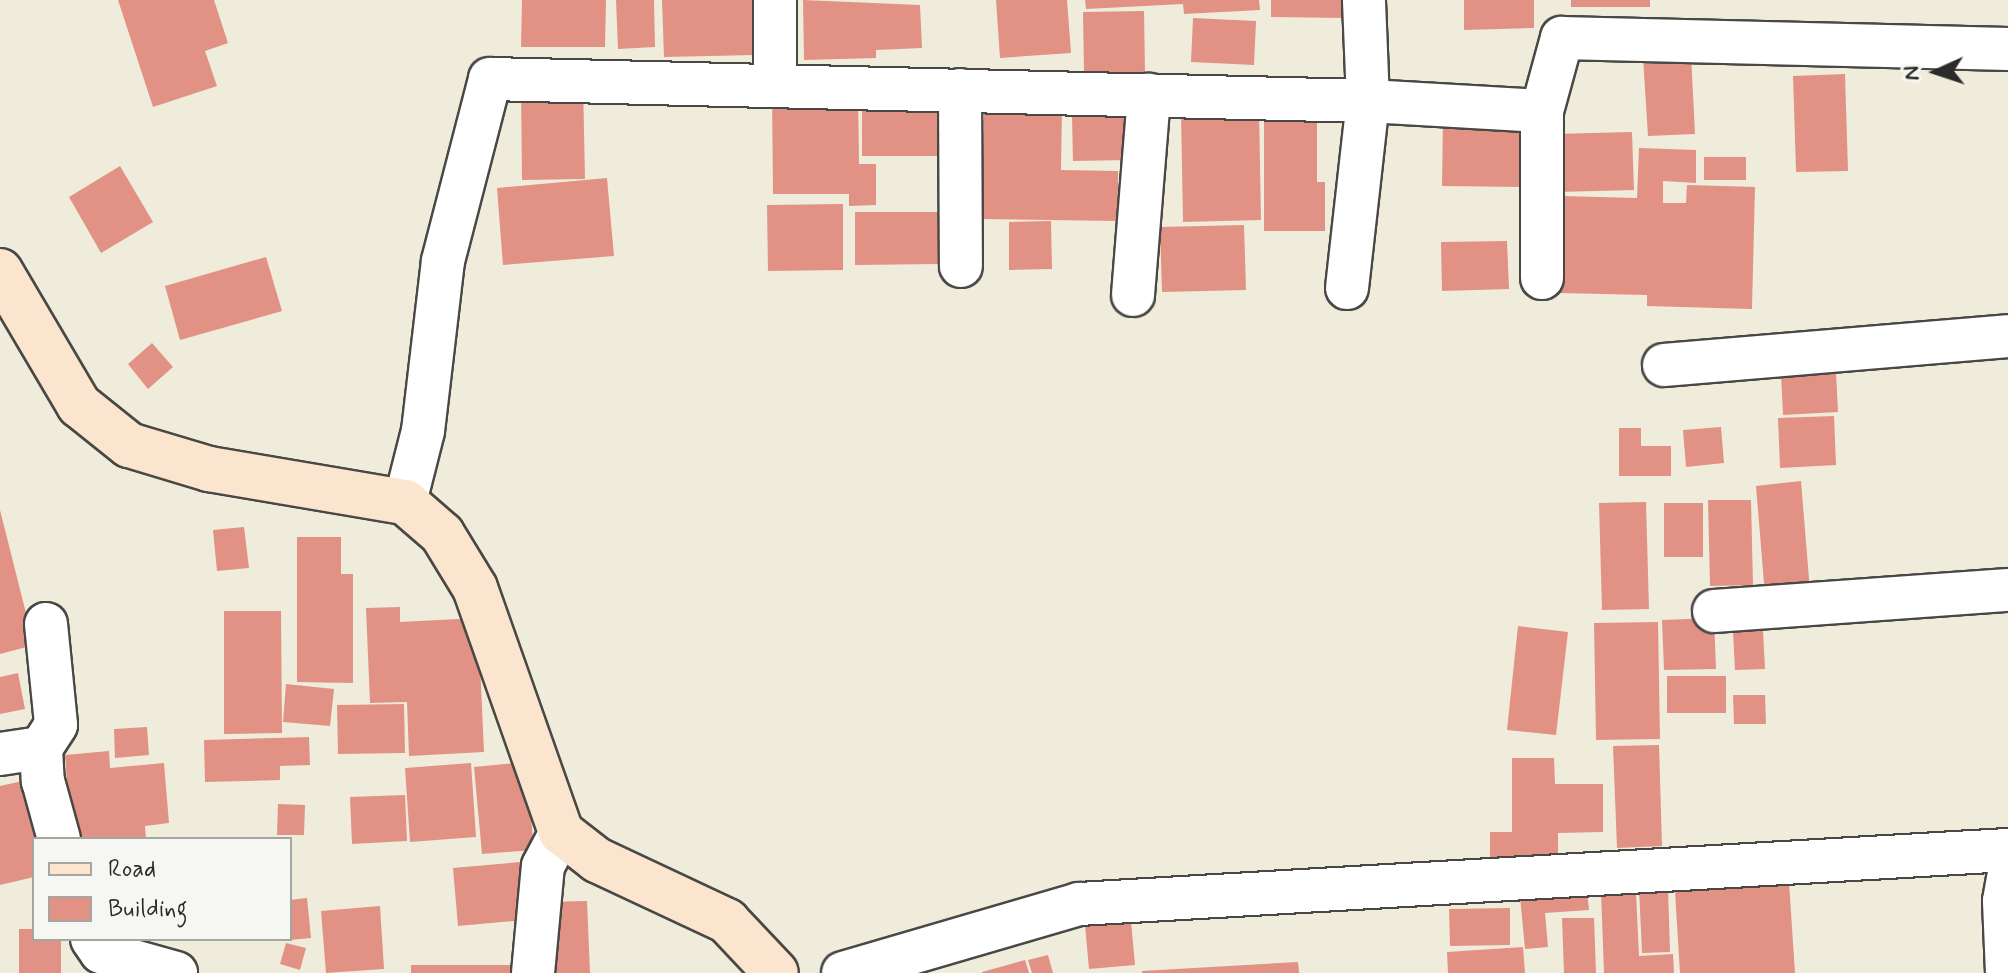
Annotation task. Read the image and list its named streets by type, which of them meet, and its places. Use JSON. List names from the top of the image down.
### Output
{
  "legend": ["Road", "Building"],
  "north": "left"
}
